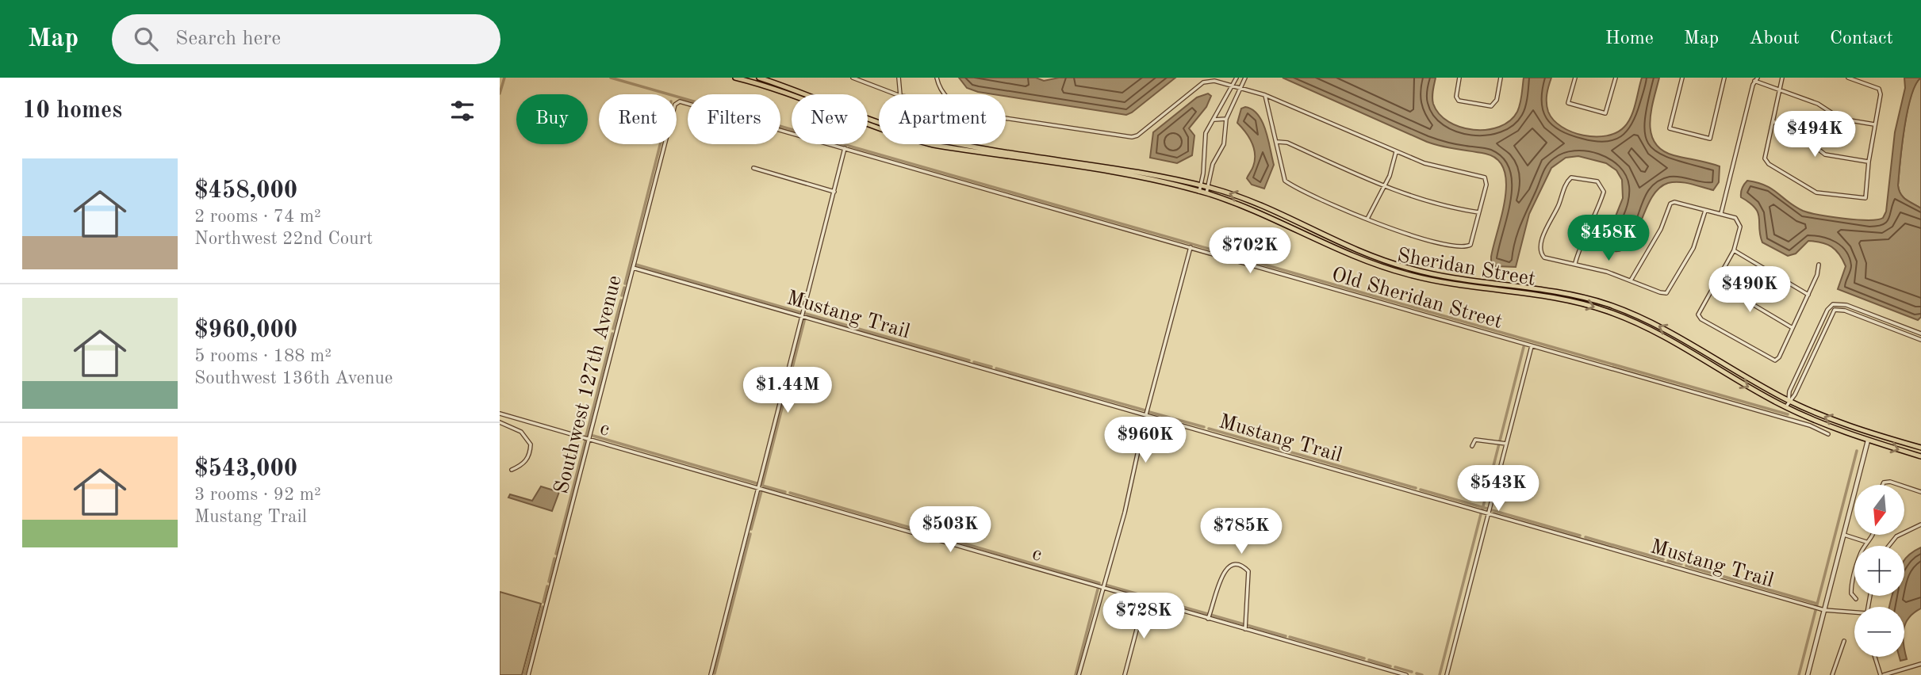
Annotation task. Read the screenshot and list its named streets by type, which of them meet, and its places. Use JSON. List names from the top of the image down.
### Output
{
  "streets": {
    "main road": ["Sheridan Street"],
    "street": [
      "Old Sheridan Street",
      "Mustang Trail",
      "Southwest 127th Avenue",
      "c"
    ]
  },
  "crossings": [
    ["Mustang Trail", "Southwest 127th Avenue"],
    ["Southwest 127th Avenue", "c"]
  ],
  "north": "bottom",
  "page": {
    "header": "Map",
    "search": "Search here",
    "nav": [
      "Home",
      "Map",
      "About",
      "Contact"
    ],
    "heading": "10 homes",
    "chip": [
      "Buy",
      "Rent",
      "Filters",
      "New",
      "Apartment"
    ],
    "price": [
      "$494K",
      "$458K",
      "$702K",
      "$490K",
      "$1.44M",
      "$960K",
      "$543K",
      "$503K",
      "$785K",
      "$728K"
    ],
    "list": [
      {
        "name": "$458,000",
        "note": "2 rooms · 74 m² · Northwest 22nd Court"
      },
      {
        "name": "$960,000",
        "note": "5 rooms · 188 m² · Southwest 136th Avenue"
      },
      {
        "name": "$543,000",
        "note": "3 rooms · 92 m² · Mustang Trail"
      }
    ],
    "map_buttons": ["+", "−"]
  }
}
